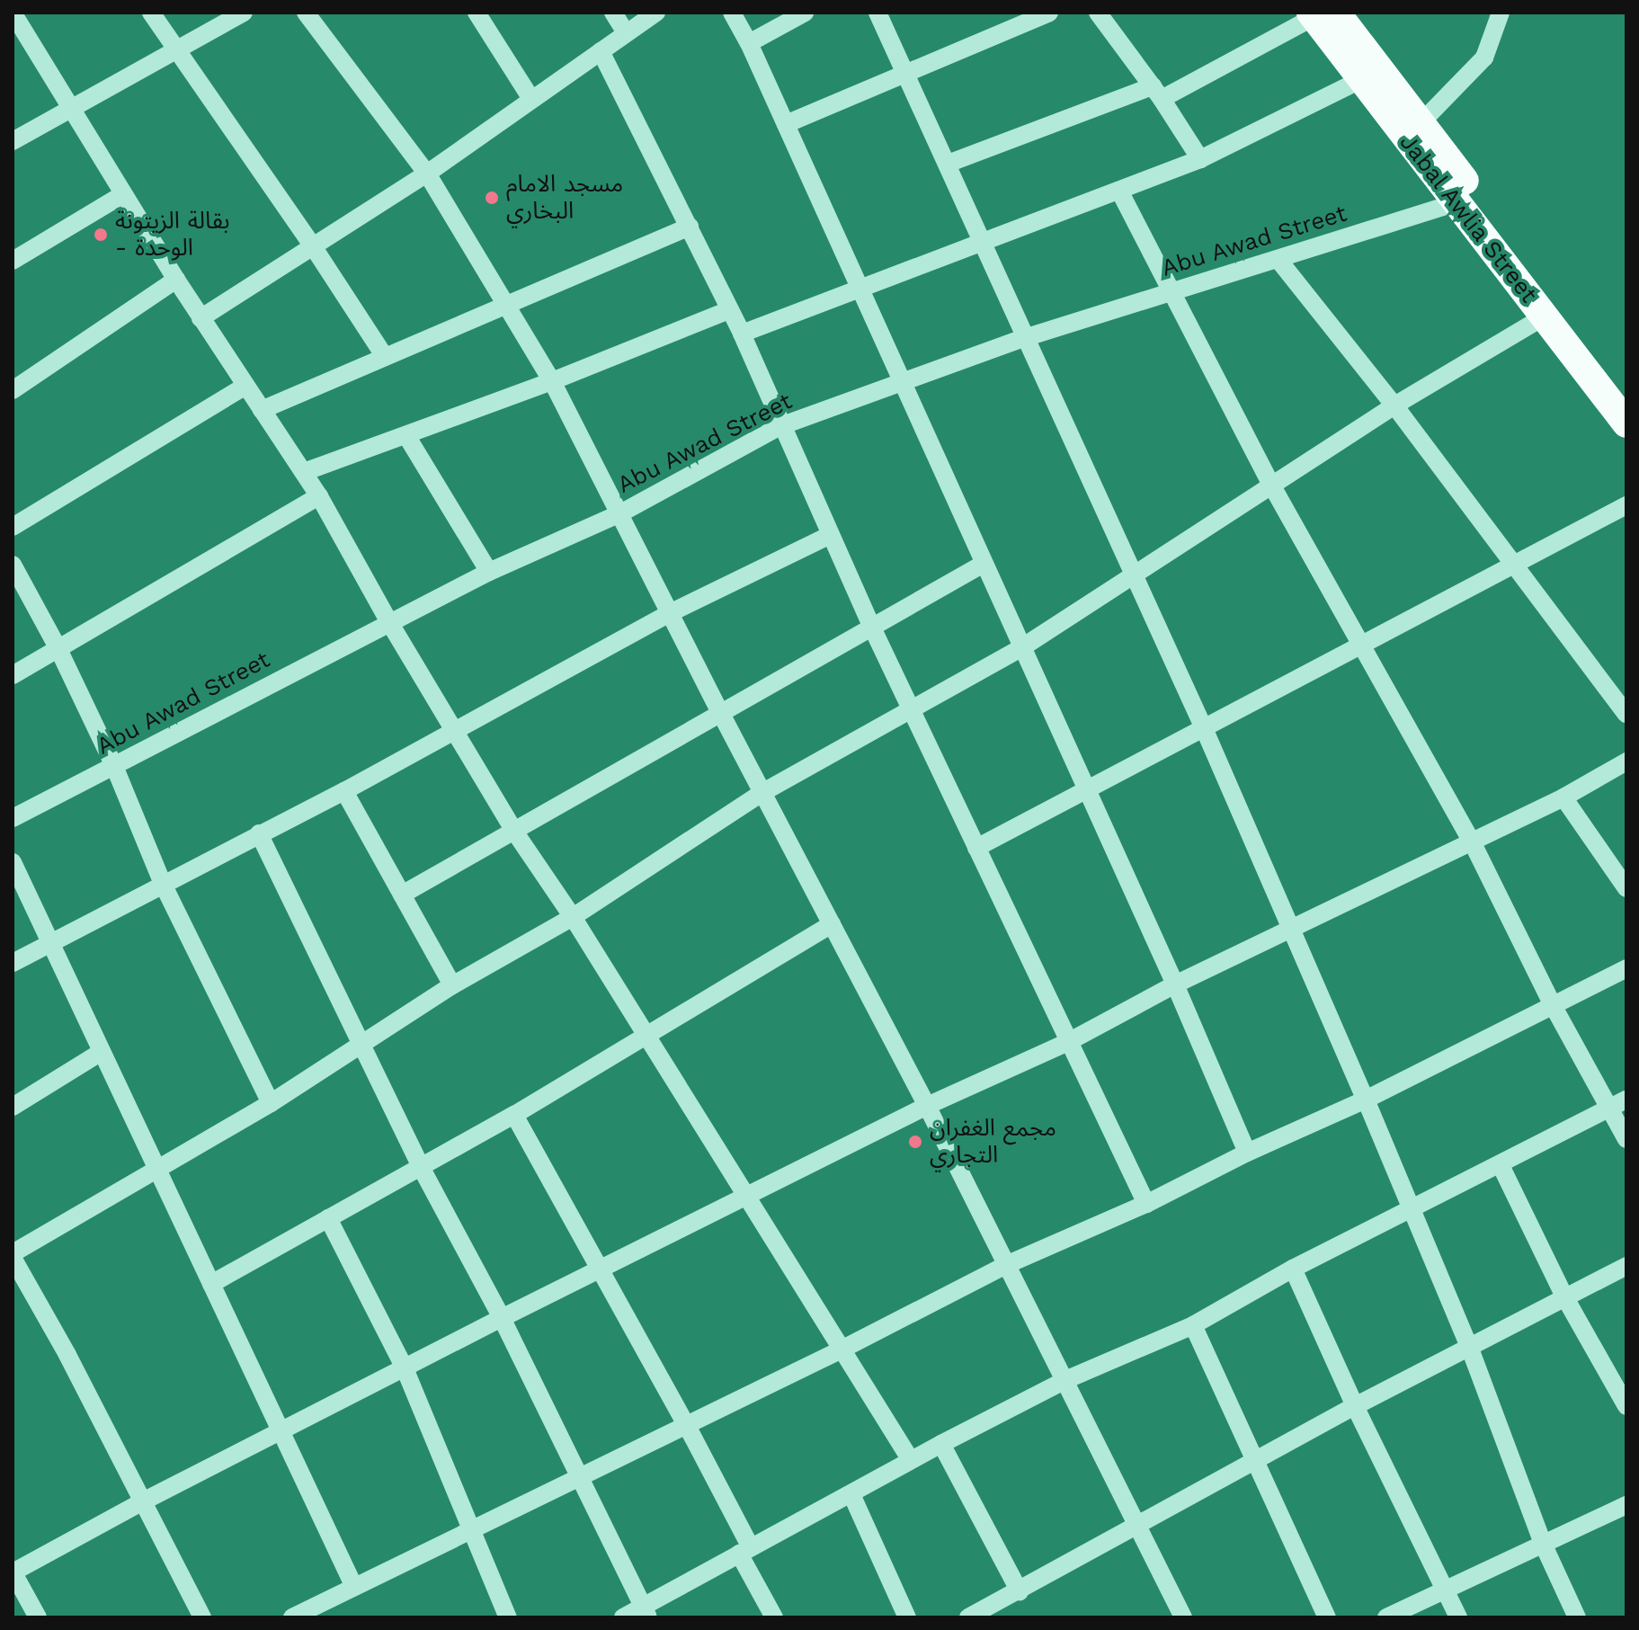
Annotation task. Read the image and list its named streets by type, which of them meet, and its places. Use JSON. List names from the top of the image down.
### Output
{
  "streets": {
    "main road": ["Jabal Awlia Street"],
    "street": ["Abu Awad Street"]
  },
  "crossings": [
    ["Jabal Awlia Street", "Abu Awad Street"]
  ],
  "places": ["مسجد الامام البخاري", "بقالة الزيتونة - الوحدة", "مجمع الغفران التجاري"]
}
